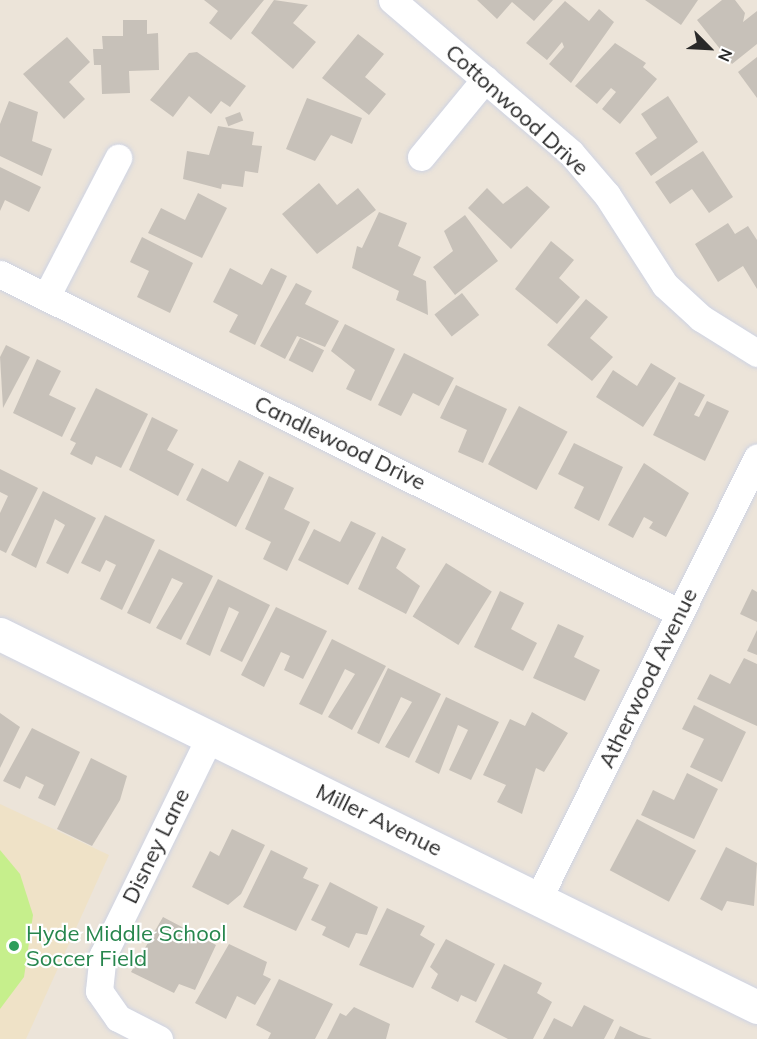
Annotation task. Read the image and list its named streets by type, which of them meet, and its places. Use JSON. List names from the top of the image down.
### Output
{
  "streets": {
    "main road": ["Miller Avenue"],
    "street": [
      "Cottonwood Drive",
      "Candlewood Drive",
      "Atherwood Avenue",
      "Disney Lane"
    ]
  },
  "crossings": [
    ["Candlewood Drive", "Atherwood Avenue"],
    ["Atherwood Avenue", "Miller Avenue"],
    ["Miller Avenue", "Disney Lane"]
  ],
  "places": ["Hyde Middle School Soccer Field"],
  "north": "bottom right"
}
